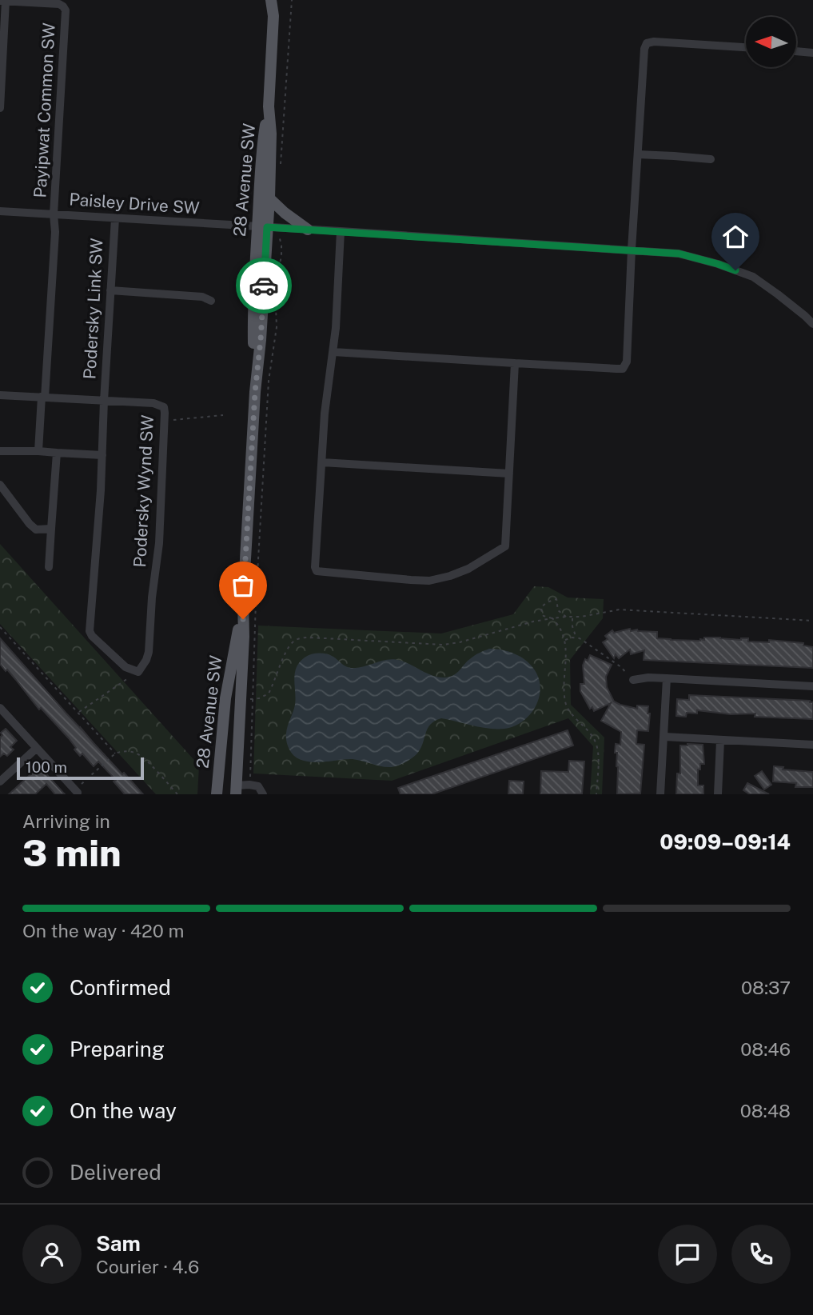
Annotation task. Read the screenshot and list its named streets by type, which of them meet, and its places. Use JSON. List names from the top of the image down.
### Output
{
  "streets": {
    "main road": ["28 Avenue SW"],
    "street": [
      "Payipwat Common SW",
      "Paisley Drive SW",
      "Podersky Link SW",
      "Podersky Wynd SW"
    ]
  },
  "crossings": [
    ["Payipwat Common SW", "Paisley Drive SW"],
    ["Payipwat Common SW", "Podersky Wynd SW"],
    ["28 Avenue SW", "Paisley Drive SW"],
    ["Paisley Drive SW", "Podersky Link SW"],
    ["Podersky Link SW", "Podersky Wynd SW"]
  ],
  "scale_bar": "100 m",
  "north": "left",
  "page": {
    "scale": "100 m",
    "heading": ["3 min", "Arriving in", "09:09–09:14"],
    "panel": ["Sam", "Courier · 4.6"],
    "bar": "On the way · 420 m",
    "list": [
      ["Confirmed", "08:37"],
      ["Preparing", "08:46"],
      ["On the way", "08:48"],
      "Delivered"
    ]
  }
}
